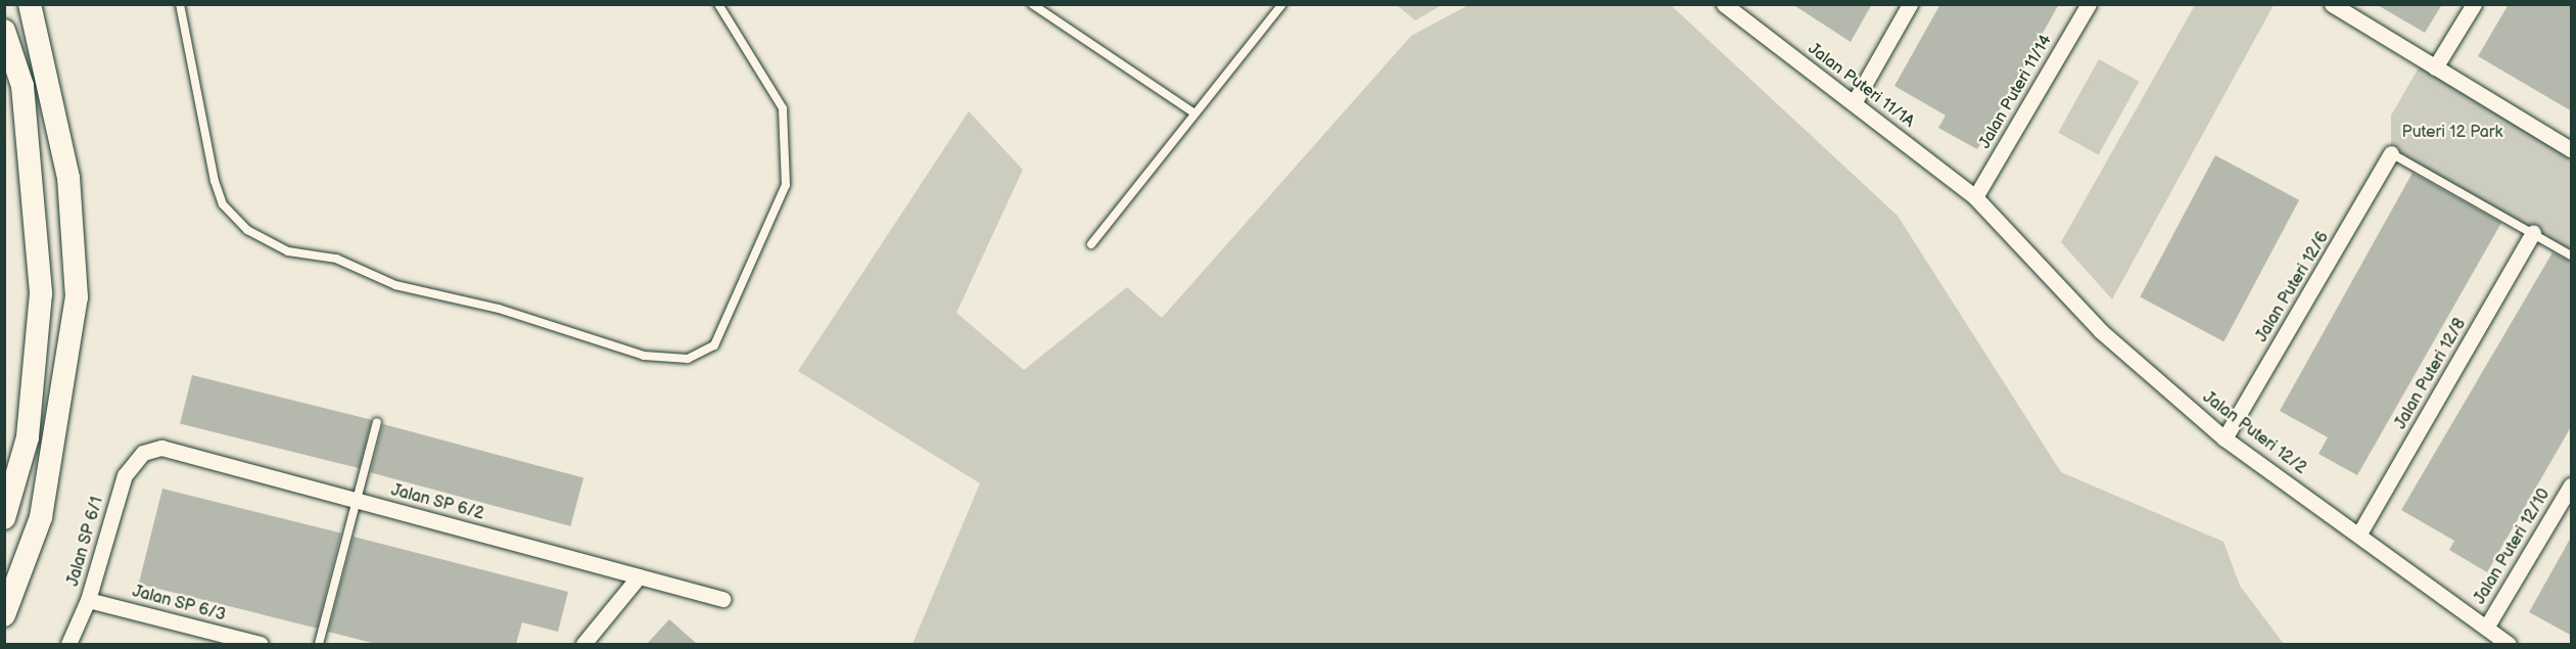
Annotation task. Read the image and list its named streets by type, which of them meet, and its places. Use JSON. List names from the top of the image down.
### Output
{
  "streets": {
    "street": [
      "Jalan Puteri 11/1A",
      "Jalan Puteri 11/14",
      "Jalan Puteri 12/6",
      "Jalan Puteri 12/8",
      "Jalan Puteri 12/2",
      "Jalan SP 6/2",
      "Jalan SP 6/1",
      "Jalan Puteri 12/10",
      "Jalan SP 6/3"
    ]
  },
  "crossings": [
    ["Jalan Puteri 11/1A", "Jalan Puteri 11/14"],
    ["Jalan Puteri 11/1A", "Jalan Puteri 12/2"],
    ["Jalan Puteri 11/14", "Jalan Puteri 12/2"],
    ["Jalan Puteri 12/6", "Jalan Puteri 12/2"],
    ["Jalan Puteri 12/8", "Jalan Puteri 12/2"],
    ["Jalan Puteri 12/2", "Jalan Puteri 12/10"],
    ["Jalan SP 6/2", "Jalan SP 6/1"],
    ["Jalan SP 6/1", "Jalan SP 6/3"]
  ],
  "parks": ["Puteri 12 Park"]
}
